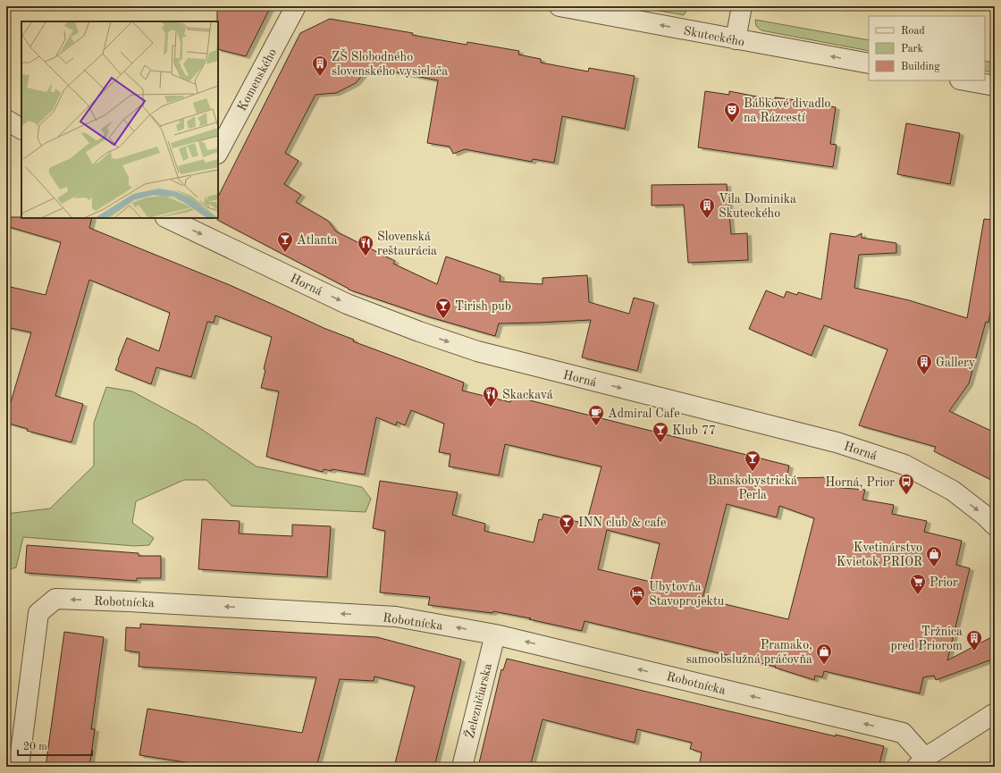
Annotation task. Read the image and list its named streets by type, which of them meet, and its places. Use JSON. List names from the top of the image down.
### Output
{
  "streets": {
    "street": [
      "Skuteckého",
      "Komenského",
      "Horná",
      "Robotnícka",
      "Železničiarska"
    ]
  },
  "crossings": [
    ["Robotnícka", "Železničiarska"]
  ],
  "one_way": ["Skuteckého", "Horná", "Robotnícka"],
  "places": {
    "building": [
      "ZŠ Slobodného slovenského vysielača",
      "Vila Dominika Skuteckého",
      "Gallery",
      "Tržnica pred Priorom"
    ],
    "theatre": ["Bábkové divadlo na Rázcestí"],
    "bar": [
      "Atlanta",
      "Tirish pub",
      "Klub 77",
      "Banskobystrická Perla",
      "INN club & cafe"
    ],
    "restaurant": ["Slovenská reštaurácia", "Skackavá"],
    "cafe": ["Admiral Cafe"],
    "bus stop": ["Horná, Prior"],
    "shop": ["Kvetinárstvo Kvietok PRIOR", "Pramako, samoobslužná práčovňa"],
    "supermarket": ["Prior"],
    "hotel": ["Ubytovňa Stavoprojektu"]
  },
  "legend": ["Road", "Park", "Building"],
  "scale_bar": "20 m"
}
